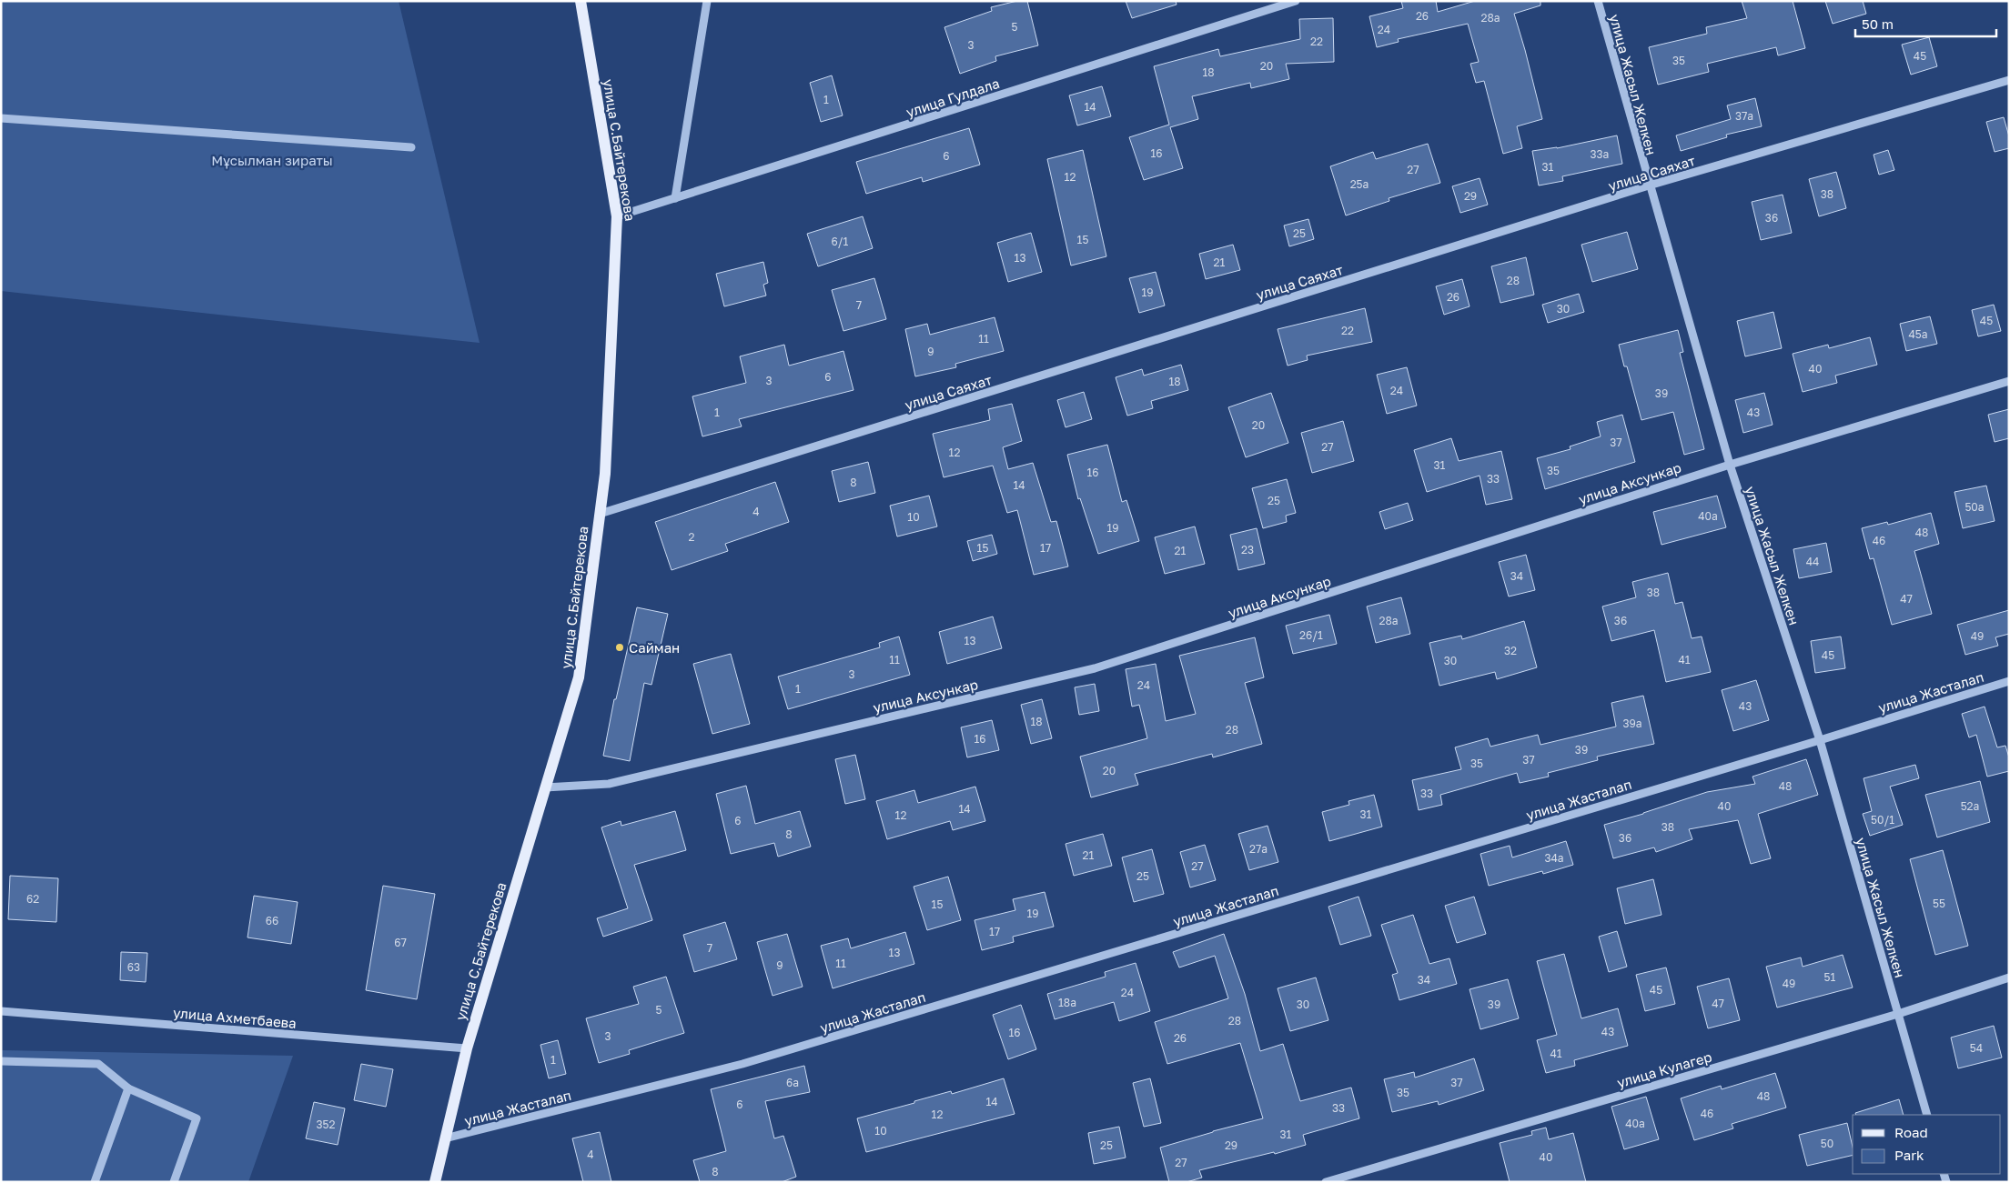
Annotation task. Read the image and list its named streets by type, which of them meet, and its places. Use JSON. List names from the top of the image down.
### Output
{
  "streets": {
    "main road": ["улица С.Байтерекова"],
    "street": [
      "улица Жасыл Желкен",
      "улица Гулдала",
      "улица Саяхат",
      "улица Аксункар",
      "улица Жасталап",
      "улица Ахметбаева",
      "улица Кулагер"
    ]
  },
  "crossings": [
    ["улица Жасыл Желкен", "улица Саяхат"],
    ["улица Жасыл Желкен", "улица Аксункар"],
    ["улица Жасыл Желкен", "улица Жасталап"],
    ["улица Жасыл Желкен", "улица Кулагер"],
    ["улица Гулдала", "улица С.Байтерекова"],
    ["улица С.Байтерекова", "улица Саяхат"],
    ["улица С.Байтерекова", "улица Аксункар"],
    ["улица С.Байтерекова", "улица Жасталап"],
    ["улица С.Байтерекова", "улица Ахметбаева"]
  ],
  "parks": ["Мұсылман зираты"],
  "places": ["Сайман"],
  "house_numbers": [
    "26",
    "28а",
    "5",
    "24",
    "22",
    "3",
    "45",
    "35",
    "20",
    "18",
    "1",
    "14",
    "37а",
    "16",
    "33а",
    "6",
    "31",
    "27",
    "12",
    "25а",
    "38",
    "29",
    "36",
    "25",
    "15",
    "6/1",
    "13",
    "21",
    "28",
    "19",
    "26",
    "7",
    "30",
    "45",
    "22",
    "45а",
    "11",
    "9",
    "40",
    "6",
    "3",
    "18",
    "24",
    "39",
    "1",
    "43",
    "20",
    "37",
    "27",
    "12",
    "31",
    "35",
    "16",
    "33",
    "8",
    "14",
    "25",
    "50а",
    "4",
    "40а",
    "10",
    "19",
    "48",
    "2",
    "46",
    "15",
    "17",
    "23",
    "21",
    "44",
    "34",
    "38",
    "47",
    "28а",
    "36",
    "26/1",
    "49",
    "13",
    "32",
    "45",
    "11",
    "41",
    "30",
    "3",
    "24",
    "1",
    "43",
    "18",
    "39а",
    "28",
    "16",
    "39",
    "37",
    "35",
    "20",
    "48",
    "33",
    "40",
    "52а",
    "14",
    "31",
    "12",
    "50/1",
    "6",
    "38",
    "8",
    "36",
    "27а",
    "21",
    "34а",
    "27",
    "25",
    "62",
    "55",
    "15",
    "19",
    "66",
    "17",
    "67",
    "7",
    "13",
    "11",
    "9",
    "63",
    "51",
    "34",
    "49",
    "45",
    "24",
    "18а",
    "47",
    "30",
    "39",
    "5",
    "28",
    "43",
    "16",
    "3",
    "26",
    "54",
    "41",
    "1",
    "6а",
    "37",
    "35",
    "48",
    "14",
    "6",
    "33",
    "46",
    "12",
    "40а",
    "352",
    "10",
    "31",
    "50",
    "25",
    "29",
    "4",
    "40",
    "27",
    "8"
  ],
  "legend": ["Road", "Park"],
  "scale_bar": "50 m"
}
